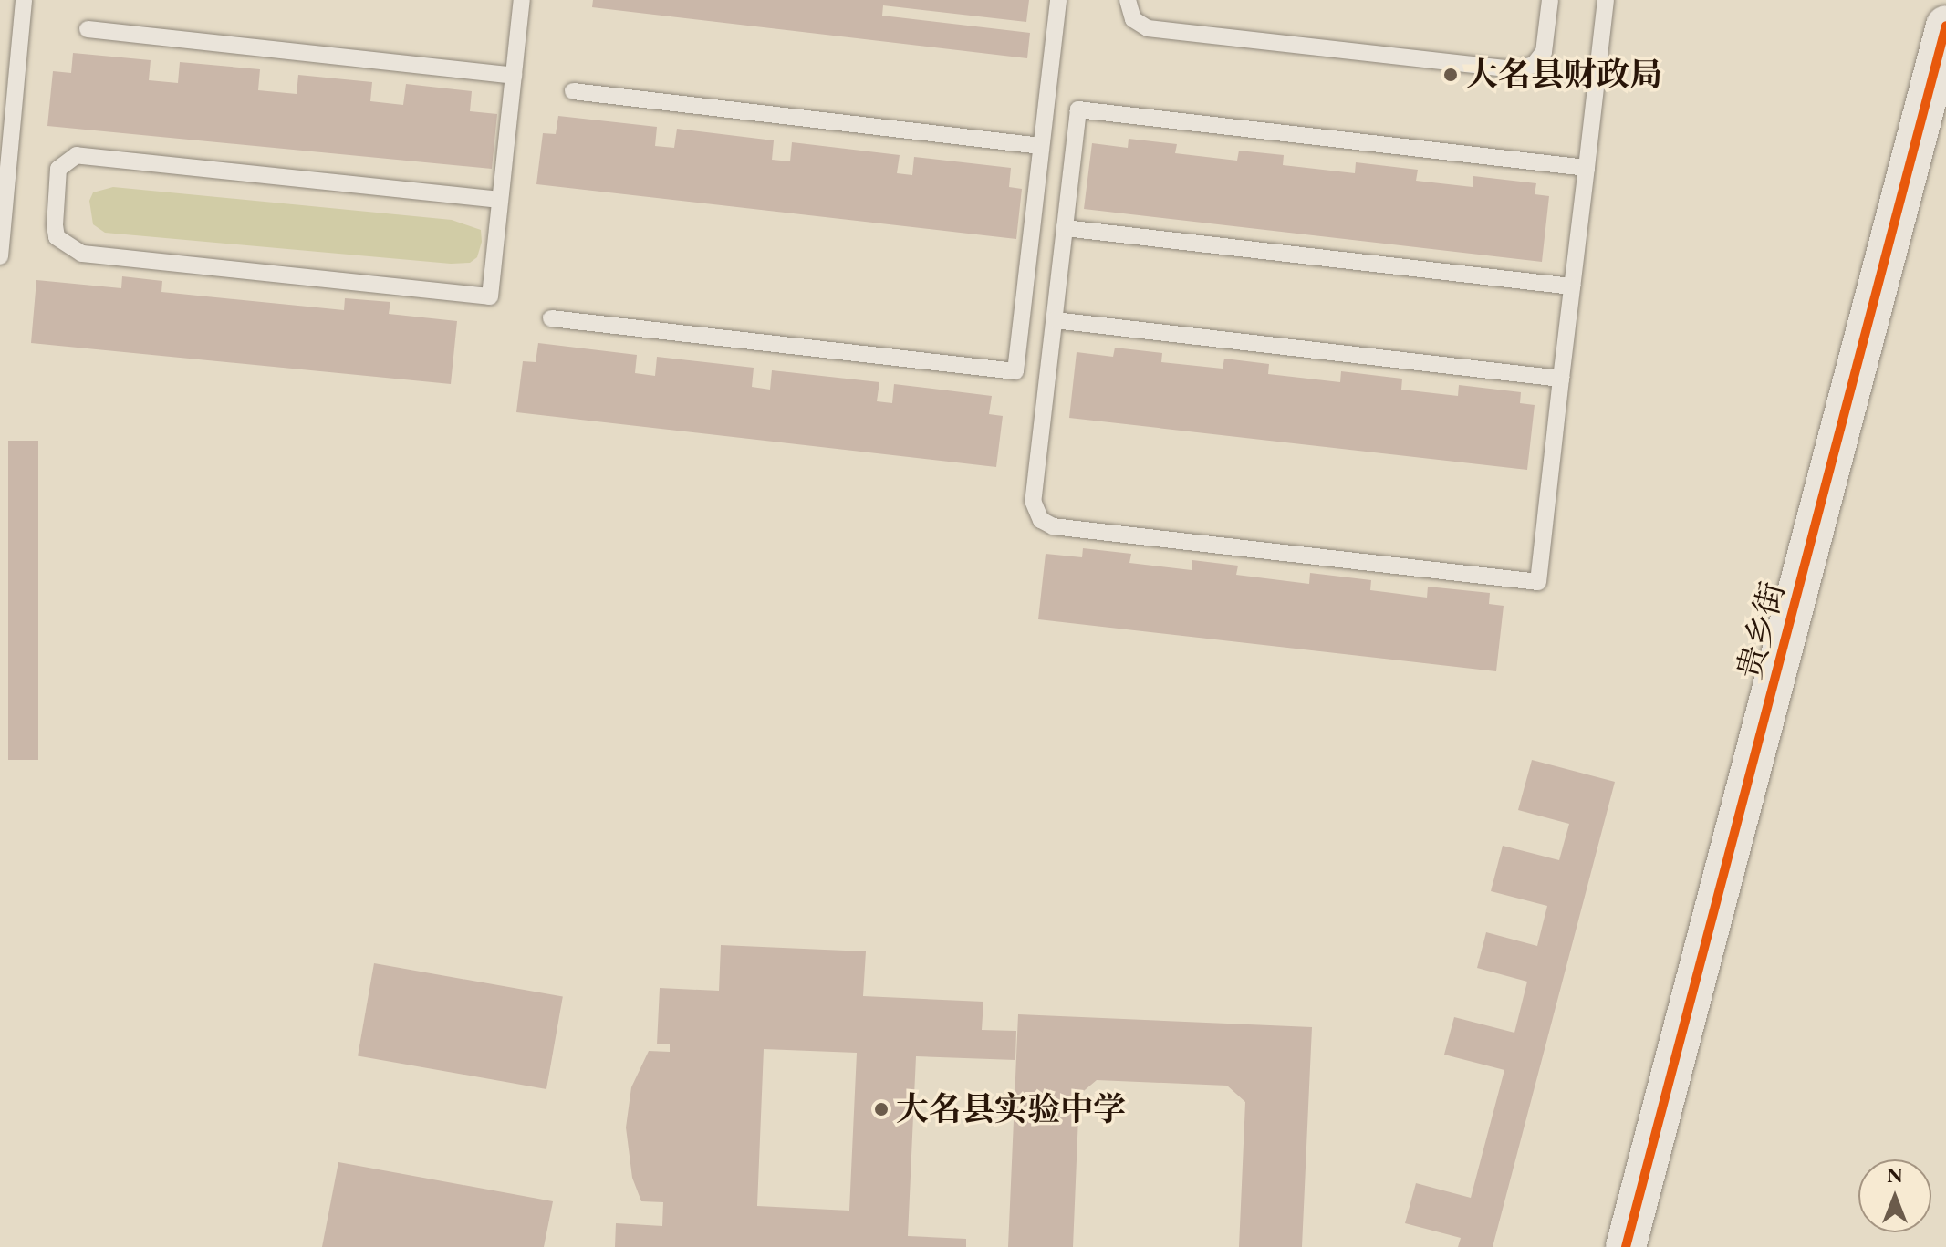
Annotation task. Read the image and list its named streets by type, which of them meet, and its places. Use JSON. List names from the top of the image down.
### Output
{
  "streets": {
    "street": ["贵乡街"]
  },
  "places": ["大名县财政局", "大名县实验中学"],
  "north": "top"
}
